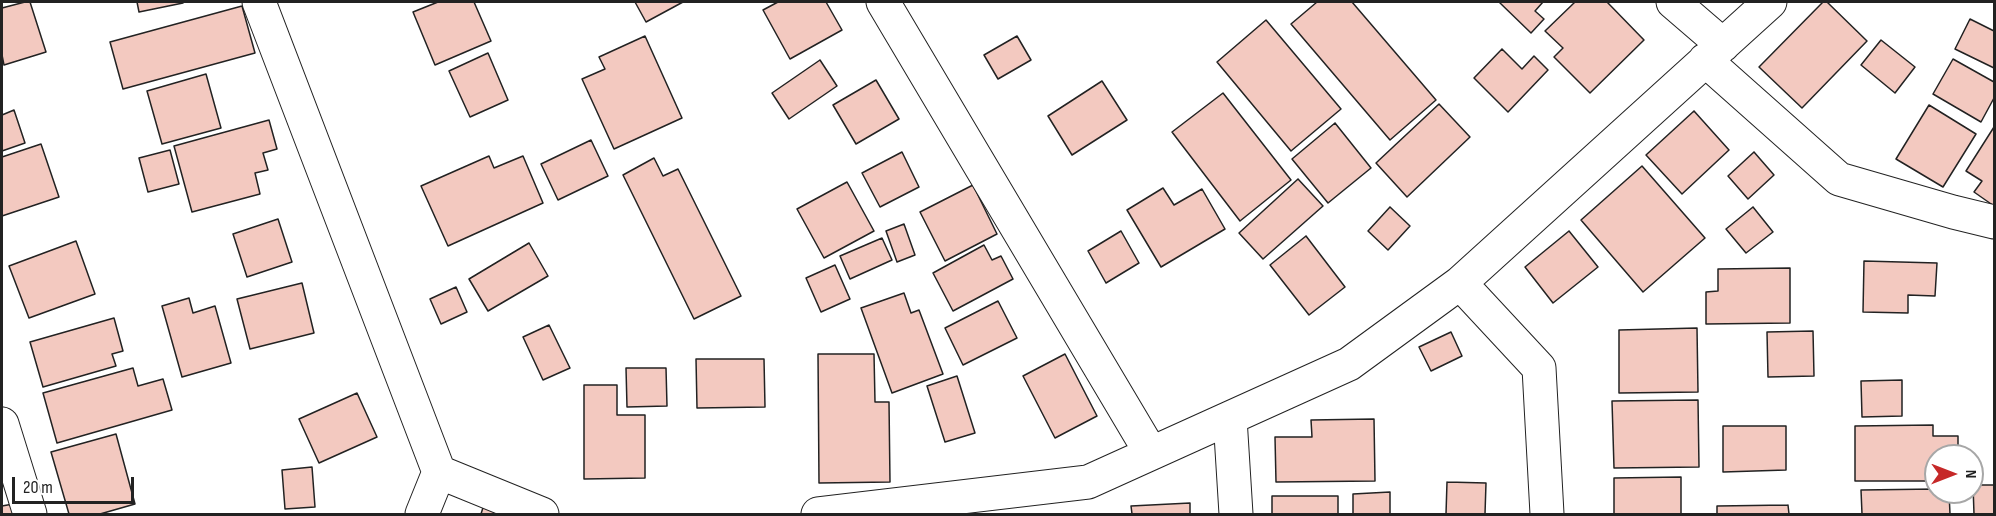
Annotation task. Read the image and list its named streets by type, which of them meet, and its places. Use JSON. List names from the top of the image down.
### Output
{
  "scale_bar": "20 m",
  "north": "right"
}
